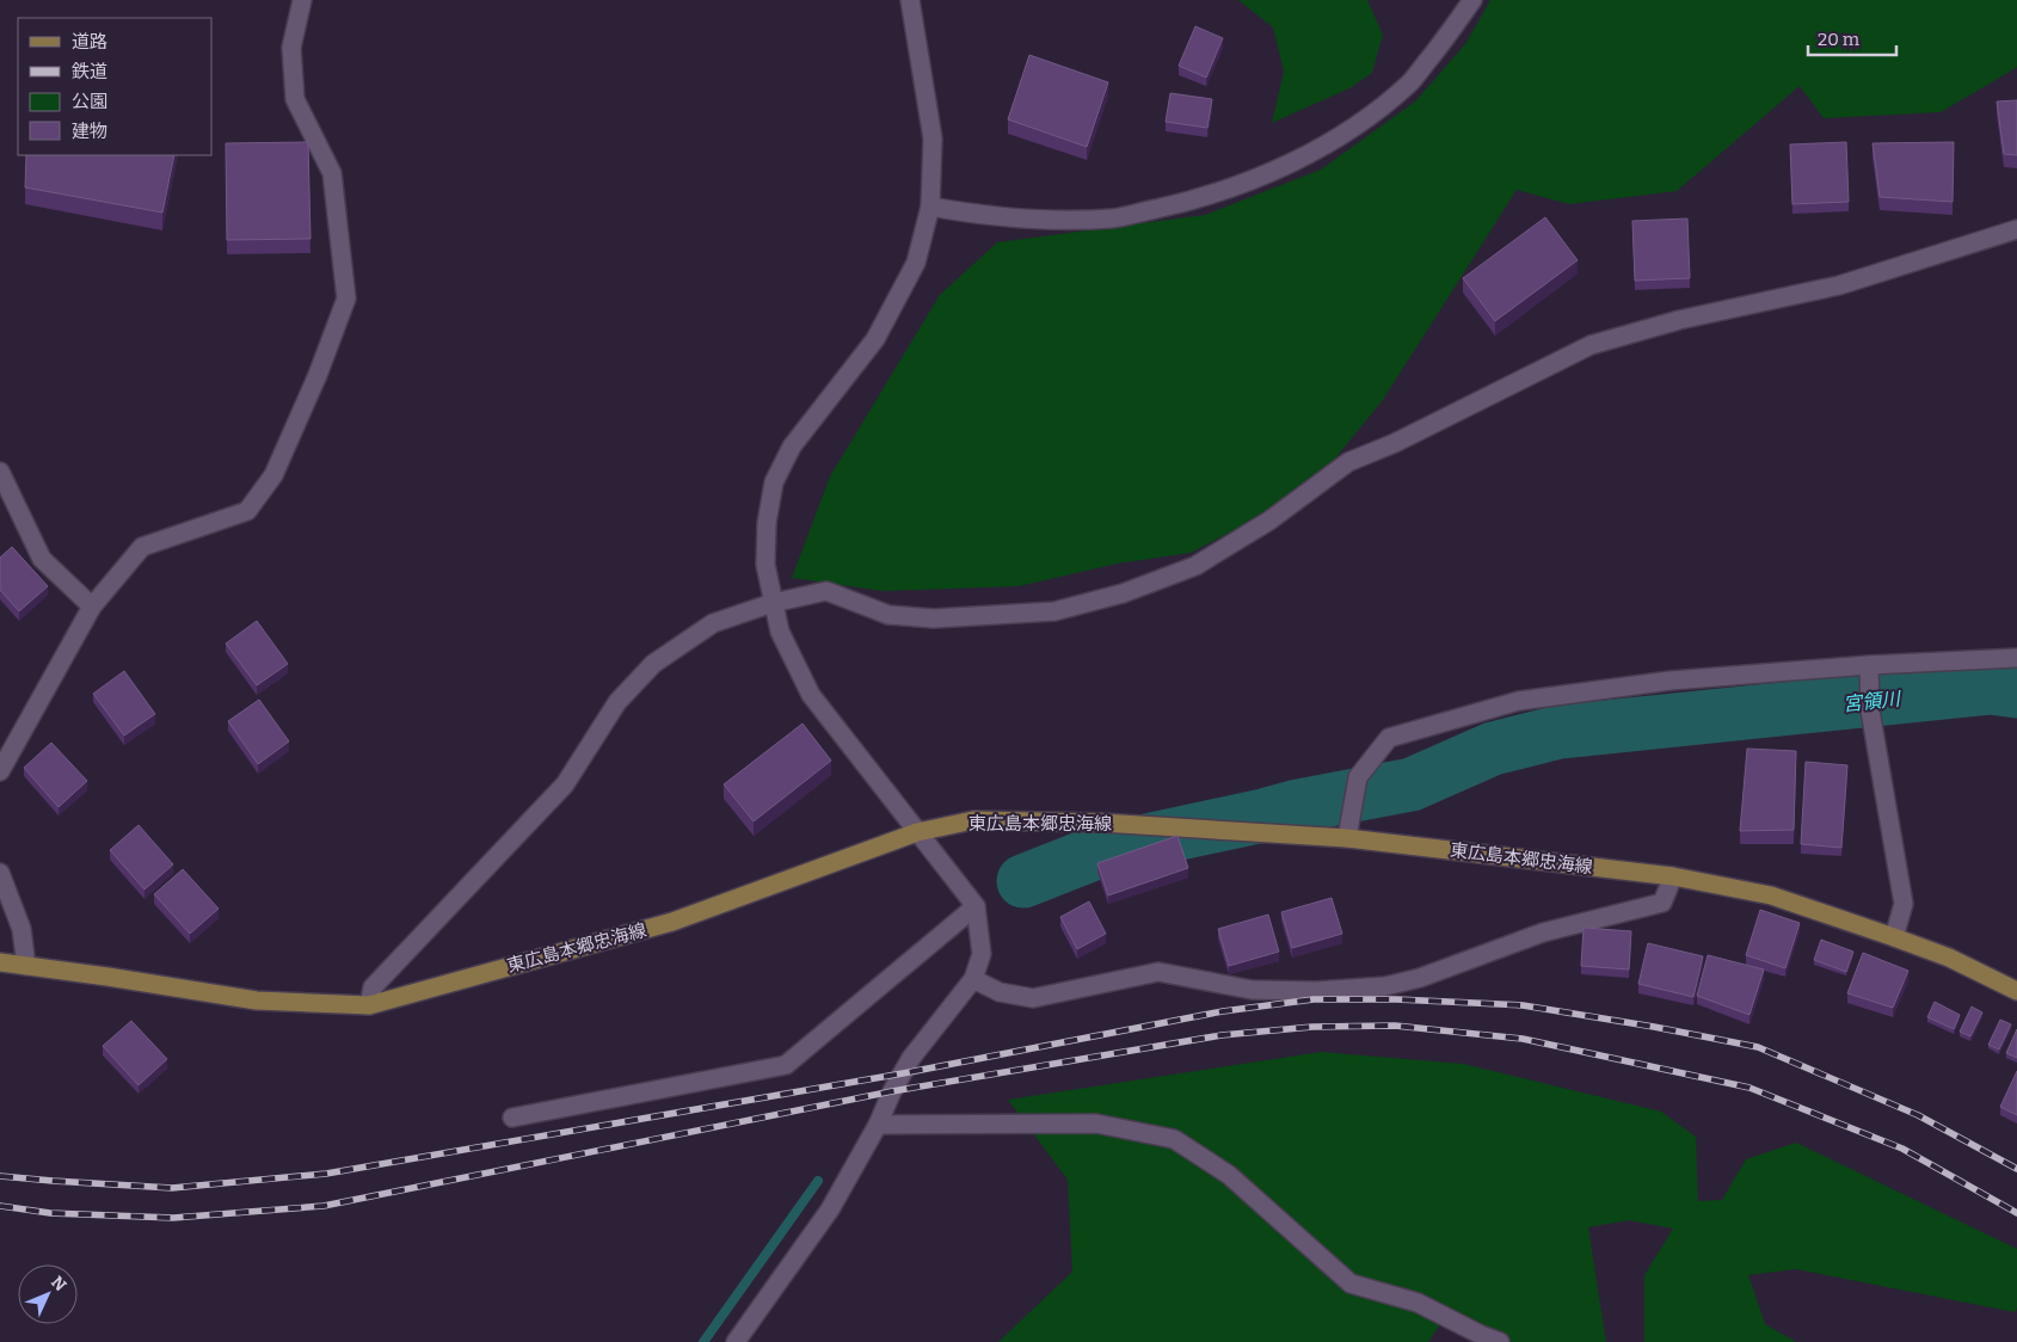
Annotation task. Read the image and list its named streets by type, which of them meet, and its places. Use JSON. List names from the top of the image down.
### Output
{
  "streets": {
    "main road": ["東広島本郷忠海線"]
  },
  "water": ["宮領川"],
  "legend": [
    "道路",
    "鉄道",
    "公園",
    "建物"
  ],
  "scale_bar": "20 m",
  "north": "top right"
}
